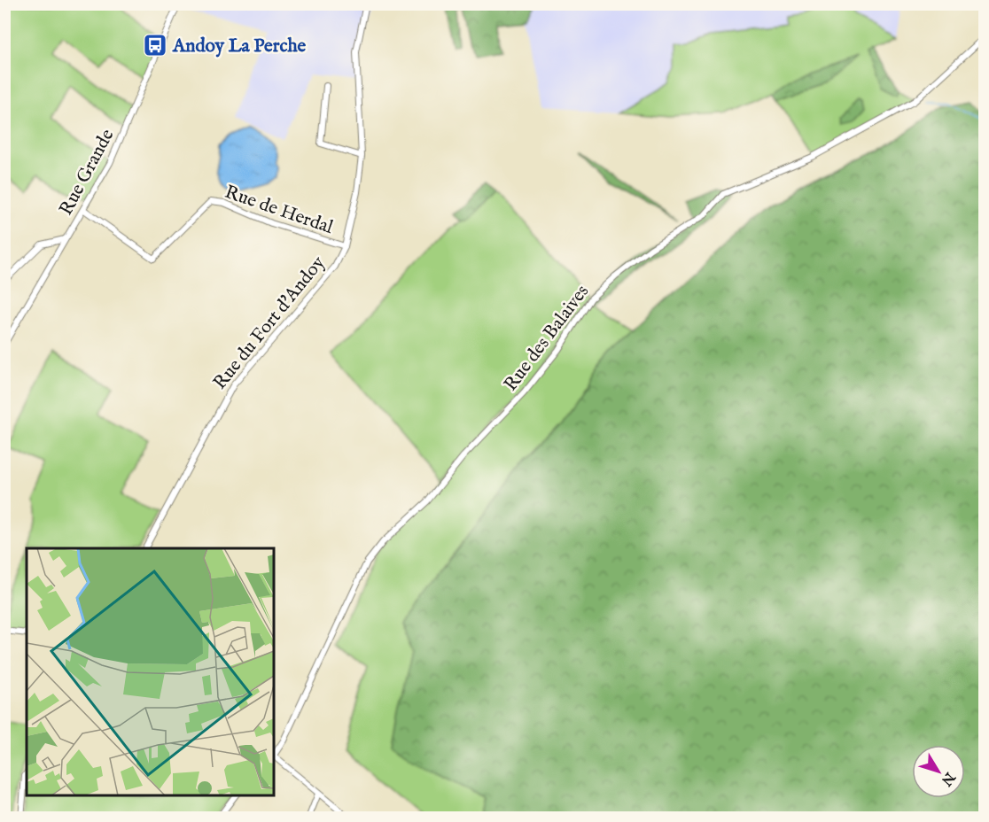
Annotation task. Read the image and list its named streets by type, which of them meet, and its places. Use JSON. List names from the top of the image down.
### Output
{
  "streets": {
    "street": [
      "Rue Grande",
      "Rue de Herdal",
      "Rue du Fort d'Andoy",
      "Rue des Balaives"
    ]
  },
  "crossings": [
    ["Rue Grande", "Rue de Herdal"],
    ["Rue de Herdal", "Rue du Fort d'Andoy"]
  ],
  "places": {
    "bus stop": ["Andoy La Perche"]
  },
  "north": "bottom right"
}
